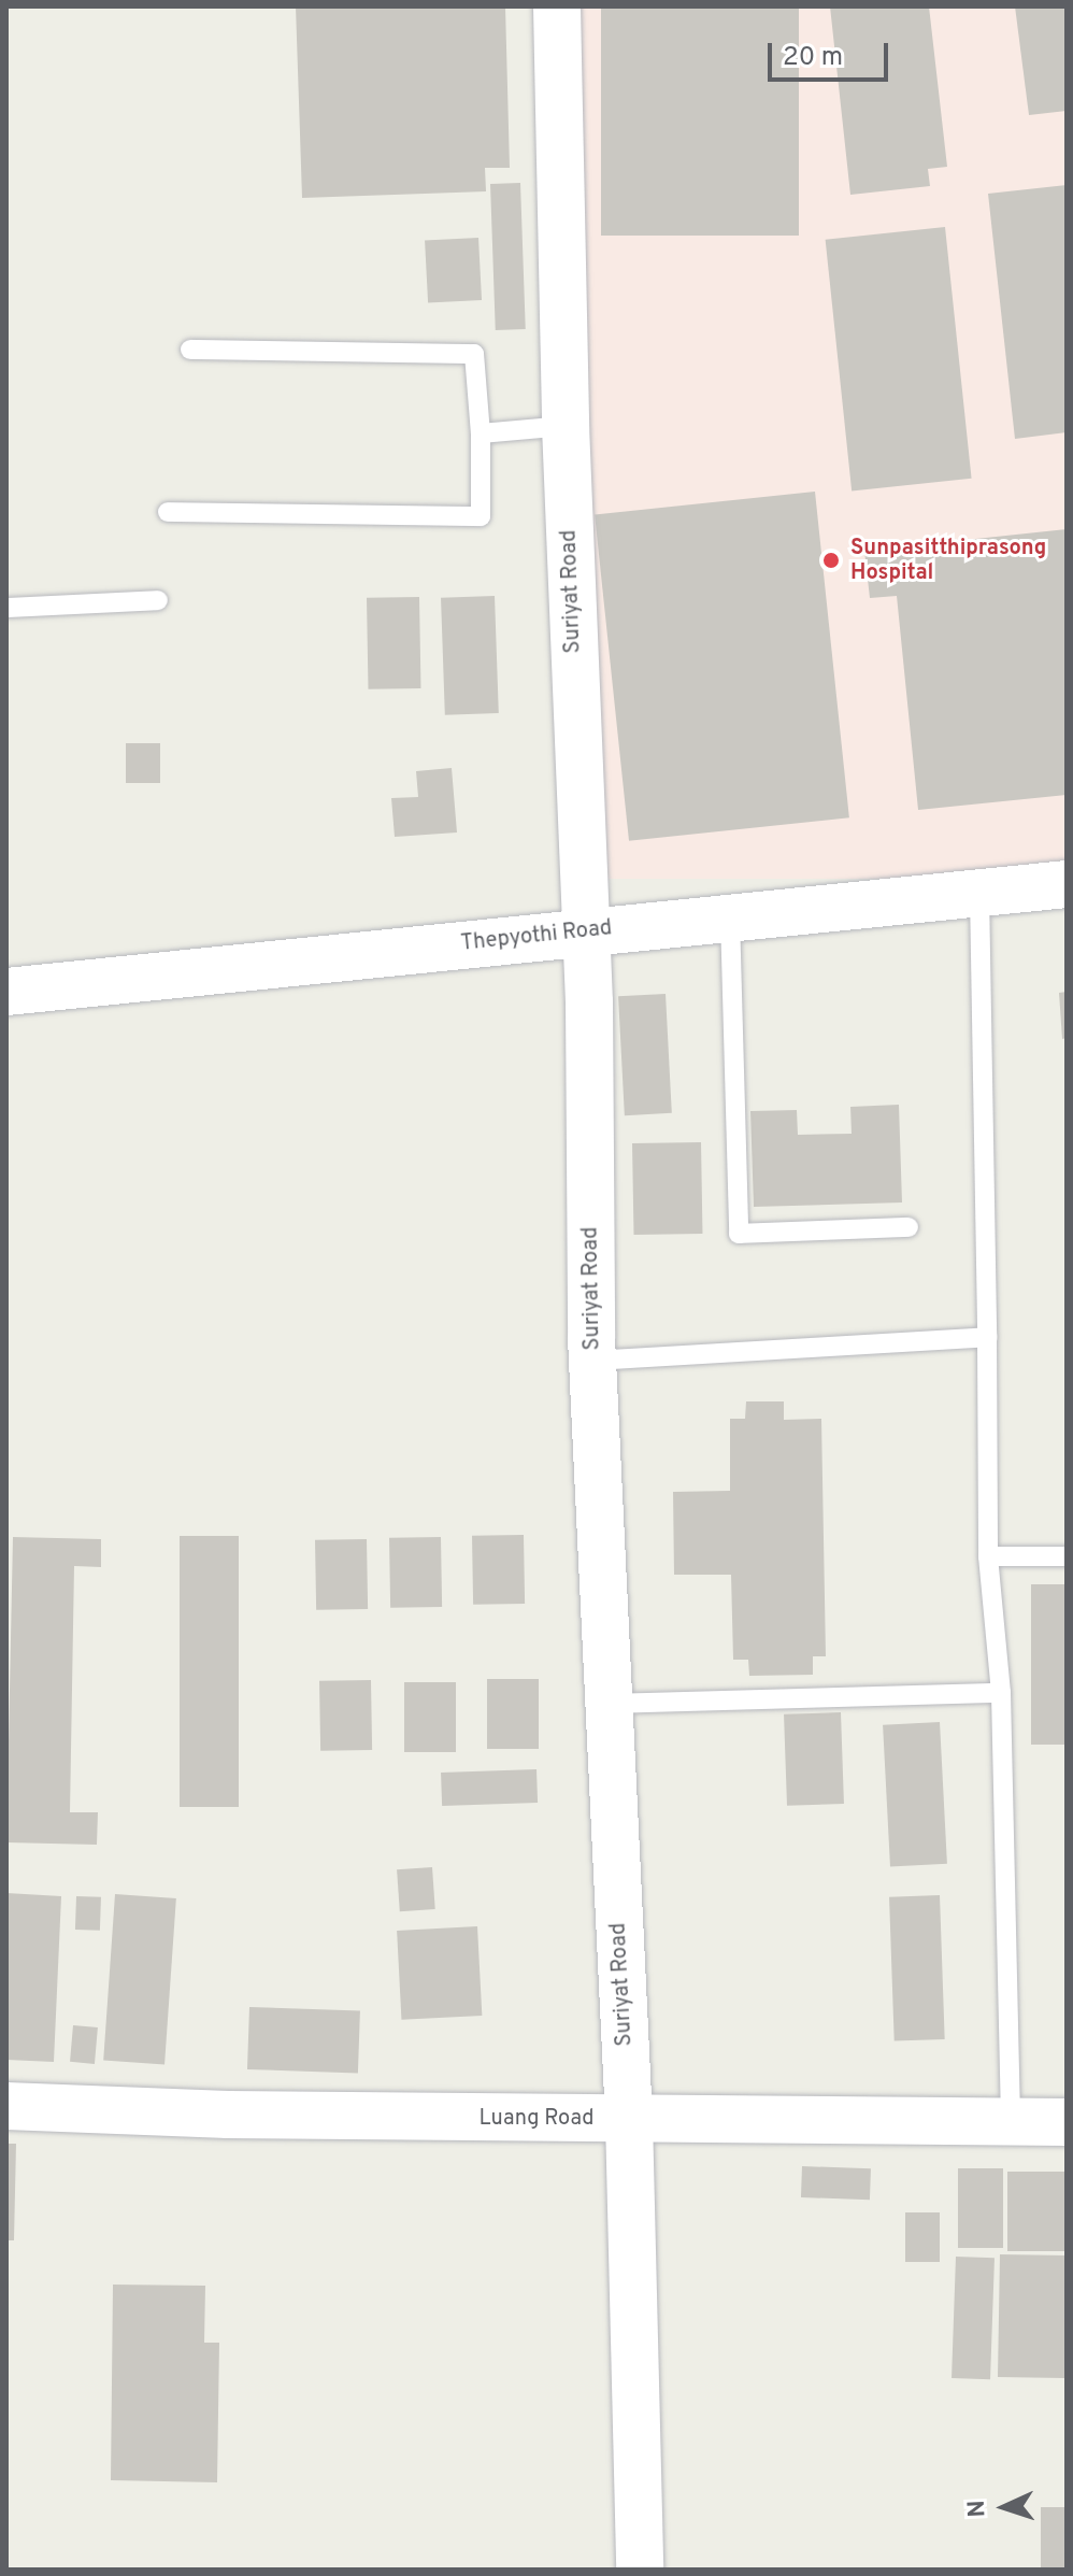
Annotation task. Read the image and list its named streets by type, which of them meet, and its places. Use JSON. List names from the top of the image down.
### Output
{
  "streets": {
    "street": ["Suriyat Road", "Thepyothi Road", "Luang Road"]
  },
  "crossings": [
    ["Suriyat Road", "Thepyothi Road"],
    ["Suriyat Road", "Luang Road"]
  ],
  "places": ["Sunpasitthiprasong Hospital"],
  "scale_bar": "20 m",
  "north": "left"
}
